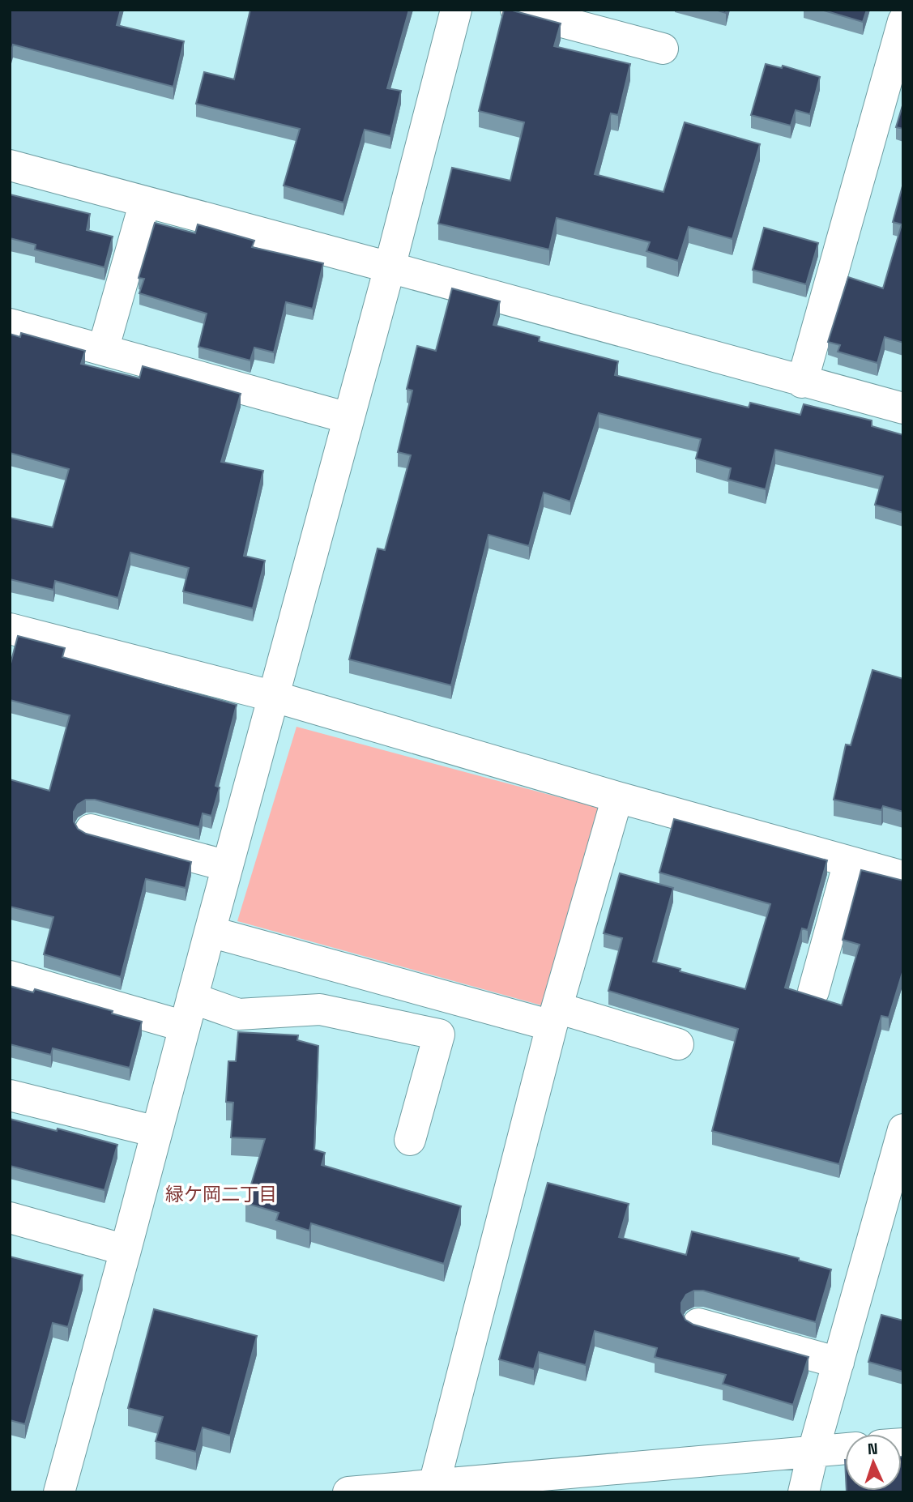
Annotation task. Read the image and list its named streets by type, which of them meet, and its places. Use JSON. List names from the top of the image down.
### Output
{
  "districts": ["緑ケ岡二丁目"],
  "north": "top"
}
